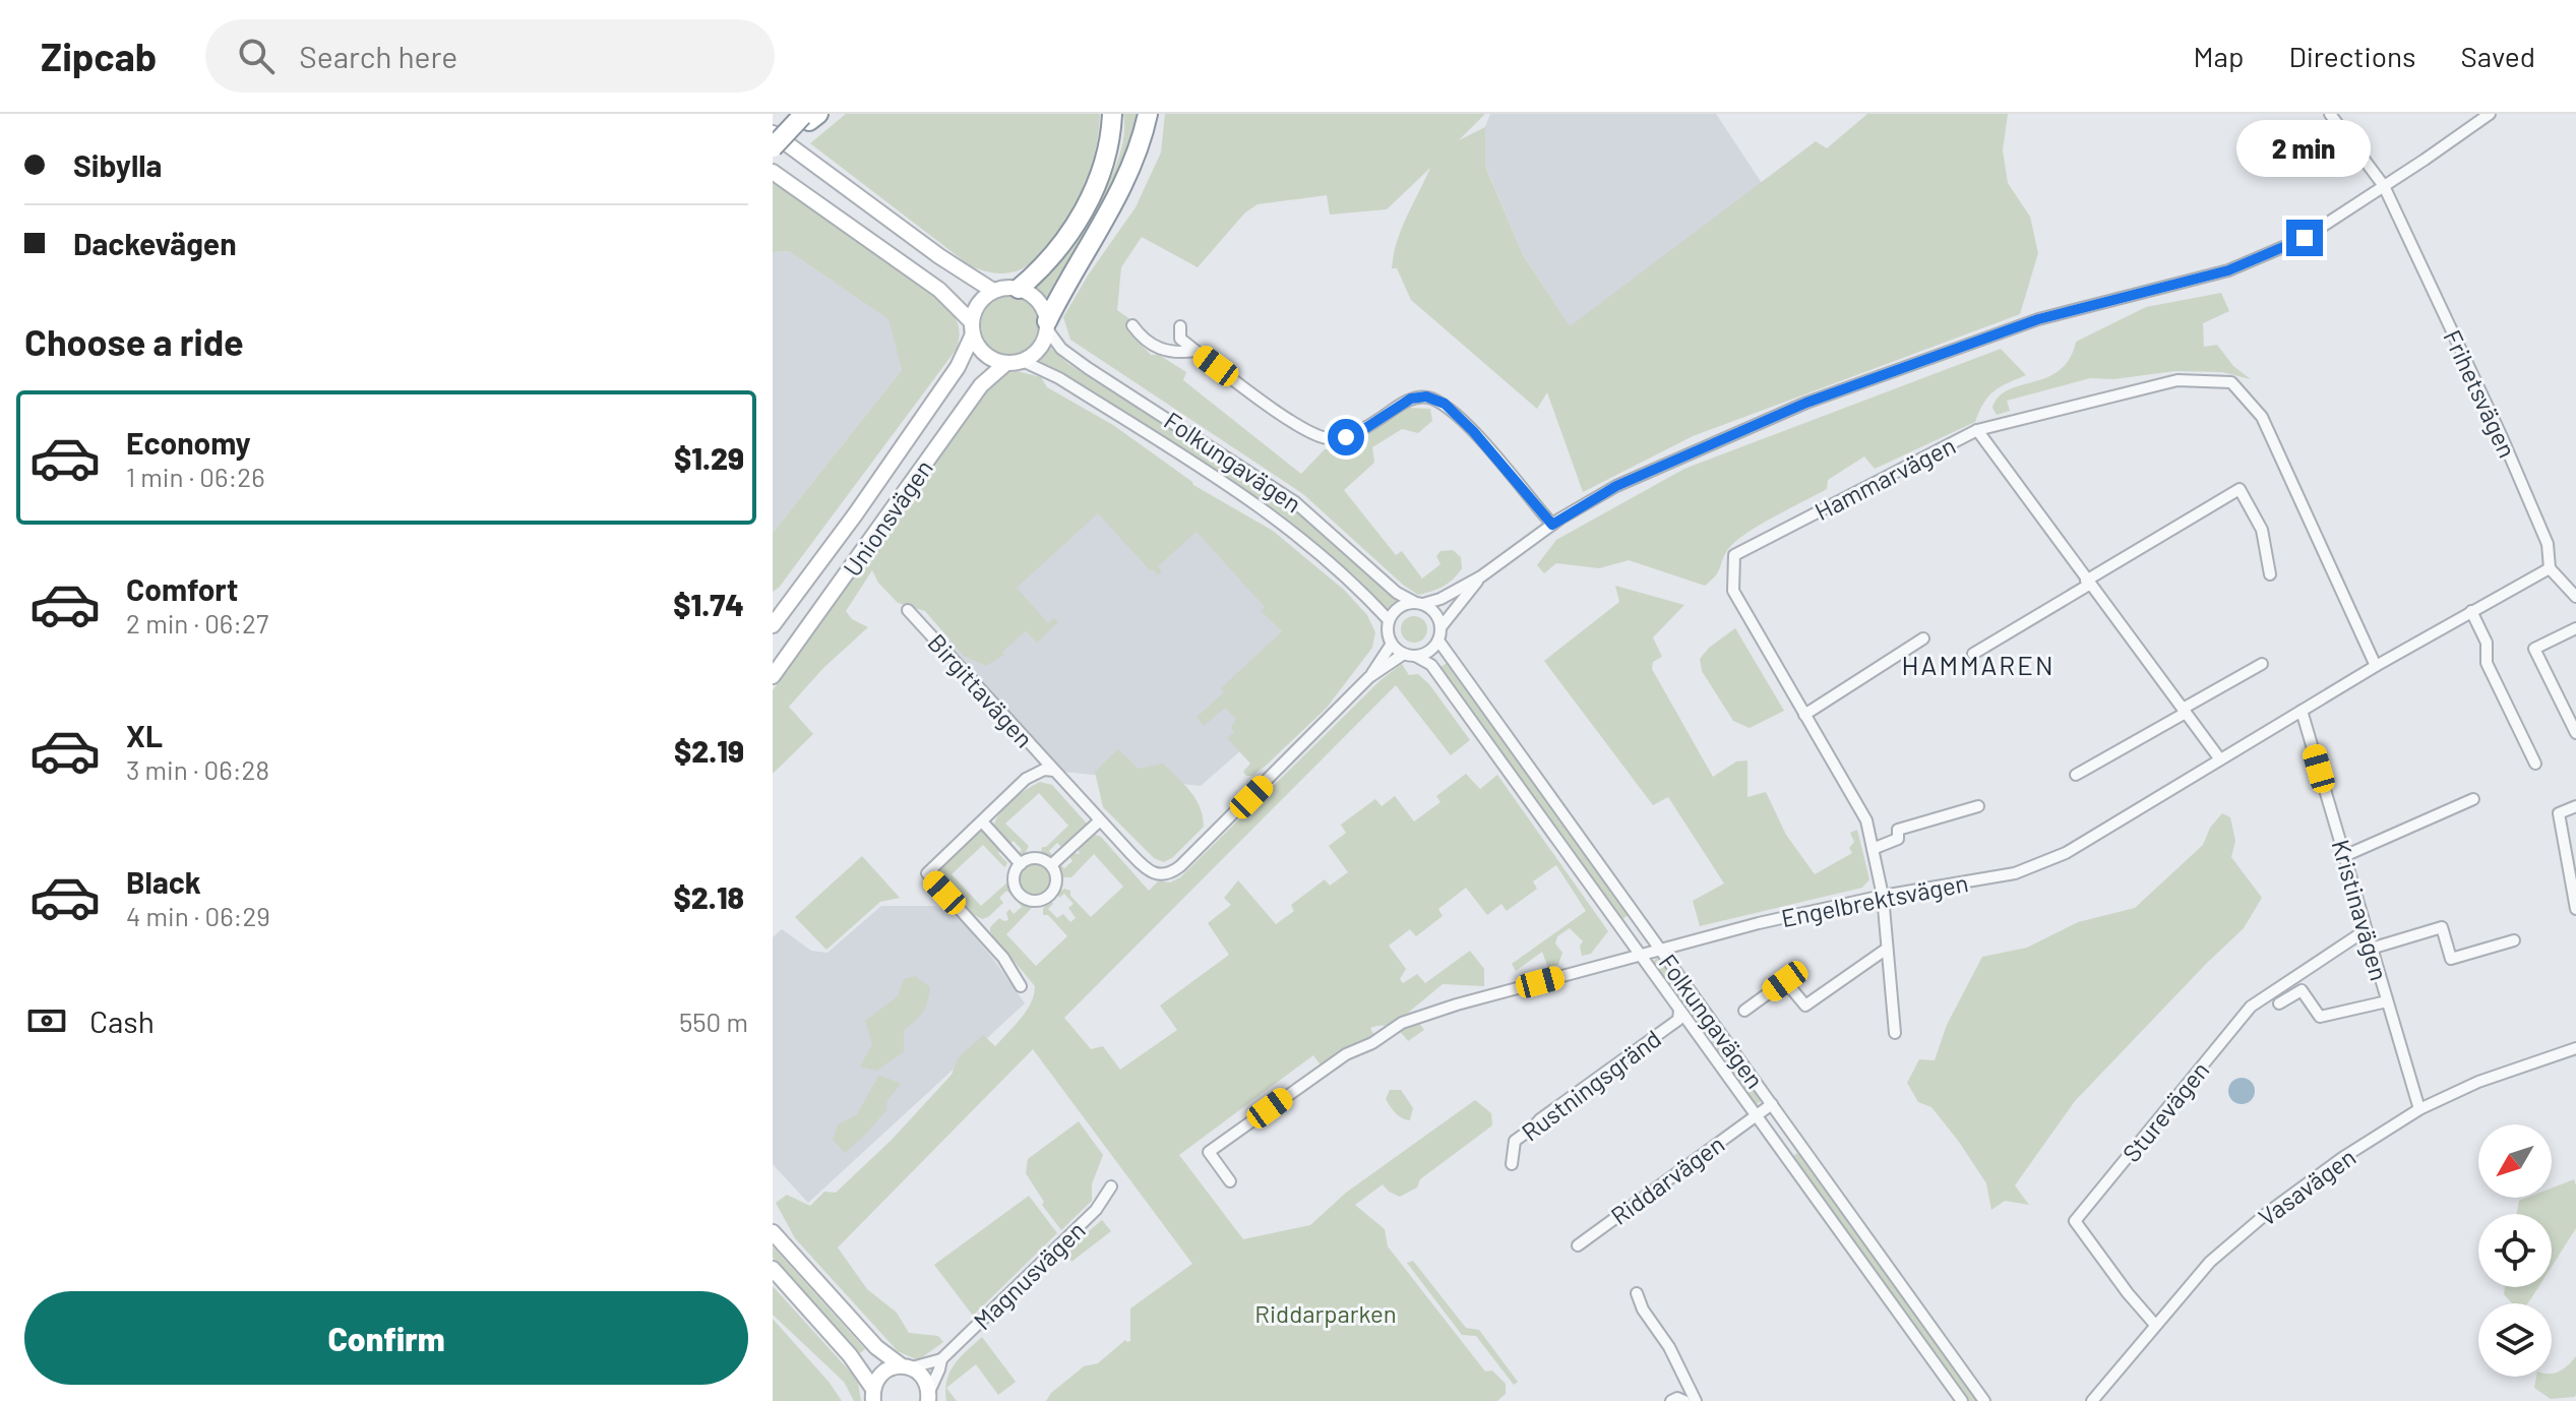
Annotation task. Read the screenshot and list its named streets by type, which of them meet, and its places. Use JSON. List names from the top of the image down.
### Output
{
  "streets": {
    "main road": ["Unionsvägen"],
    "street": [
      "Frihetsvägen",
      "Folkungavägen",
      "Hammarvägen",
      "Birgittavägen",
      "Engelbrektsvägen",
      "Kristinavägen",
      "Rustningsgränd",
      "Sturevägen",
      "Riddarvägen",
      "Vasavägen",
      "Magnusvägen"
    ]
  },
  "crossings": [
    ["Frihetsvägen", "Engelbrektsvägen"],
    ["Folkungavägen", "Unionsvägen"],
    ["Folkungavägen", "Birgittavägen"],
    ["Folkungavägen", "Engelbrektsvägen"],
    ["Folkungavägen", "Rustningsgränd"],
    ["Folkungavägen", "Riddarvägen"],
    ["Hammarvägen", "Engelbrektsvägen"],
    ["Engelbrektsvägen", "Kristinavägen"],
    ["Kristinavägen", "Sturevägen"],
    ["Kristinavägen", "Vasavägen"],
    ["Sturevägen", "Vasavägen"]
  ],
  "districts": ["HAMMAREN"],
  "parks": ["Riddarparken"],
  "north": "bottom left",
  "page": {
    "header": "Zipcab",
    "search": "Search here",
    "nav": ["Map", "Directions", "Saved"],
    "banner": ["Sibylla", "Dackevägen"],
    "bubble": "2 min",
    "heading": "Choose a ride",
    "list": [
      {
        "name": "Economy",
        "note": "1 min · 06:26",
        "value": "$1.29"
      },
      {
        "name": "Comfort",
        "note": "2 min · 06:27",
        "value": "$1.74"
      },
      {
        "name": "XL",
        "note": "3 min · 06:28",
        "value": "$2.19"
      },
      {
        "name": "Black",
        "note": "4 min · 06:29",
        "value": "$2.18"
      }
    ],
    "pay": ["Cash", "550 m"],
    "buttons": "Confirm"
  }
}
